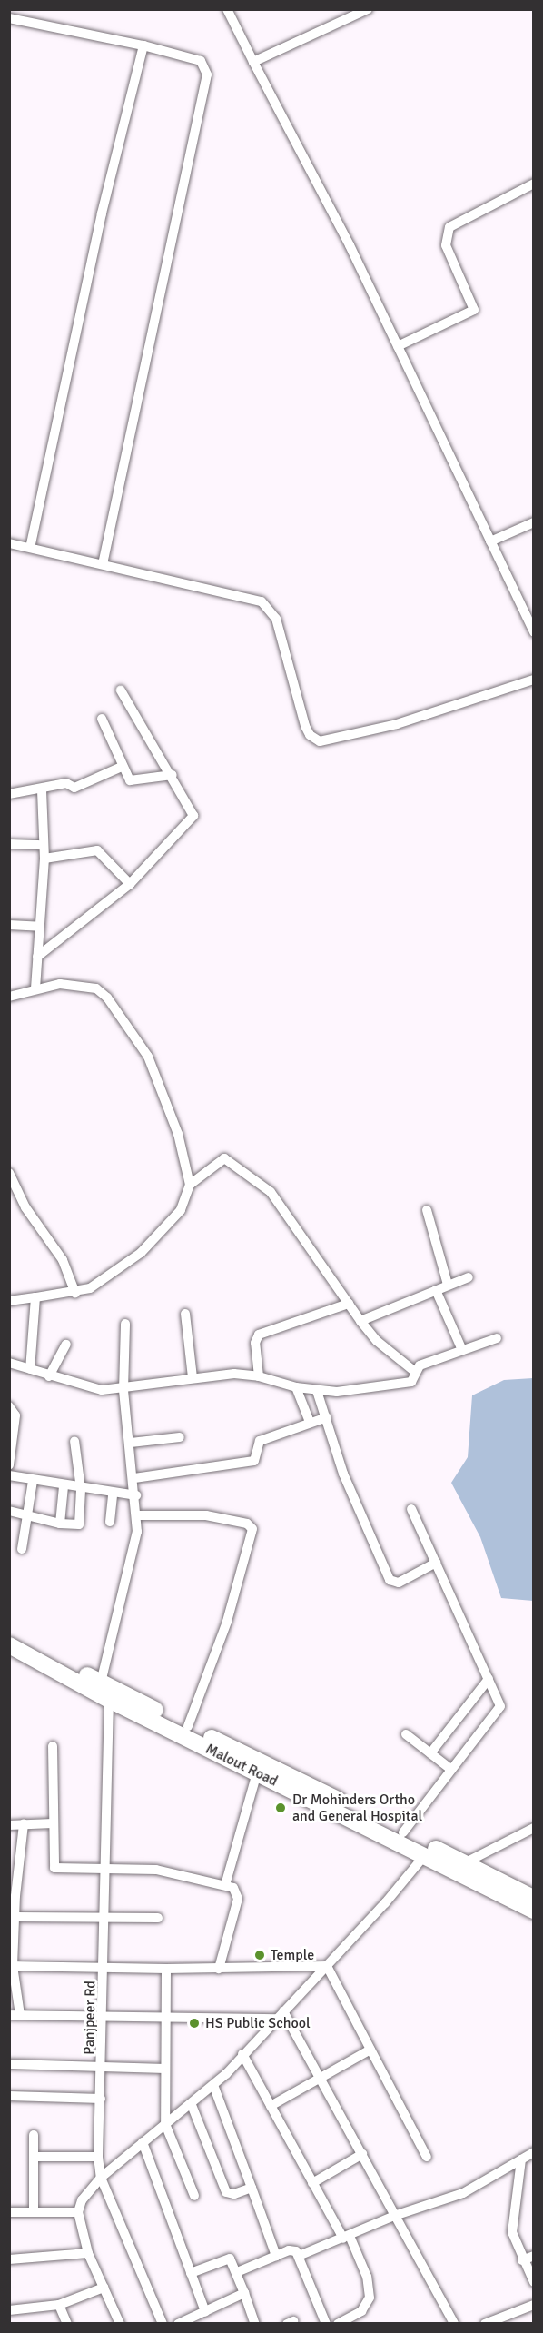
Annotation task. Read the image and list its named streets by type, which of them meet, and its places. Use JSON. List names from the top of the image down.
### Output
{
  "streets": {
    "highway": ["Malout Road"],
    "street": ["Panjpeer Rd"]
  },
  "crossings": [
    ["Malout Road", "Panjpeer Rd"]
  ],
  "places": ["Dr Mohinders Ortho and General Hospital", "Temple", "HS Public School"]
}
